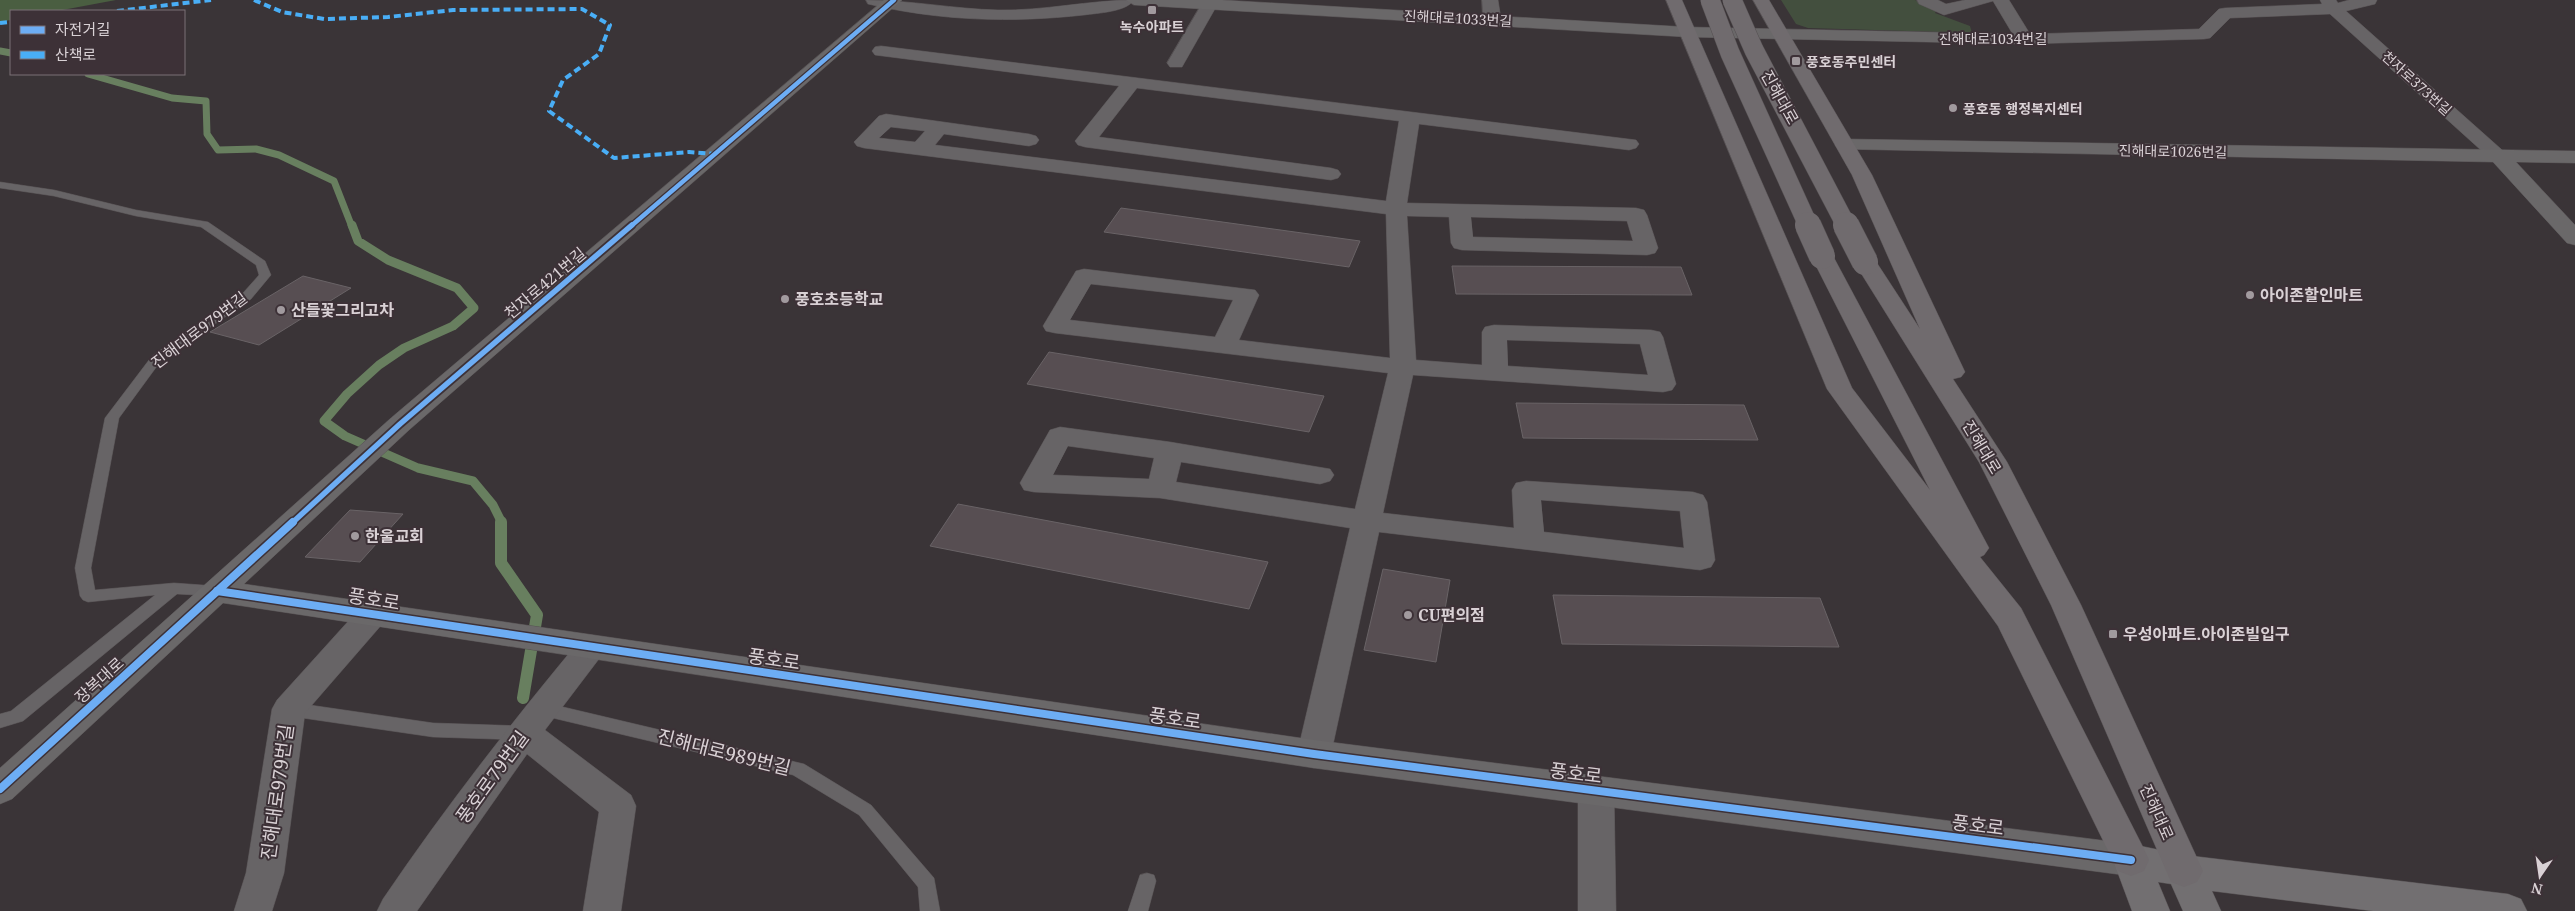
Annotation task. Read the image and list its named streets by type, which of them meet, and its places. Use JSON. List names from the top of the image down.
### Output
{
  "streets": {
    "highway": ["진해대로"],
    "main road": ["풍호로"],
    "street": [
      "진해대로1033번길",
      "진해대로1034번길",
      "천자로373번길",
      "진해대로1026번길",
      "천자로421번길",
      "진해대로979번길",
      "장복대로",
      "풍호로79번길"
    ],
    "lane": ["진해대로989번길"]
  },
  "crossings": [
    ["진해대로1033번길", "진해대로1034번길"],
    ["진해대로1034번길", "천자로373번길"],
    ["천자로373번길", "진해대로1026번길"],
    ["진해대로", "풍호로"],
    ["천자로421번길", "진해대로979번길"],
    ["천자로421번길", "풍호로"],
    ["천자로421번길", "장복대로"],
    ["진해대로979번길", "풍호로"],
    ["진해대로979번길", "장복대로"],
    ["진해대로979번길", "진해대로989번길"],
    ["풍호로", "장복대로"],
    ["풍호로", "풍호로79번길"],
    ["진해대로989번길", "풍호로79번길"]
  ],
  "places": {
    "transit": ["녹수아파트", "풍호동주민센터", "우성아파트.아이존빌입구"],
    "other": [
      "풍호동 행정복지센터",
      "아이존할인마트",
      "풍호초등학교",
      "산들꽃그리고차",
      "한울교회",
      "CU편의점"
    ]
  },
  "legend": ["자전거길", "산책로"],
  "north": "bottom"
}
